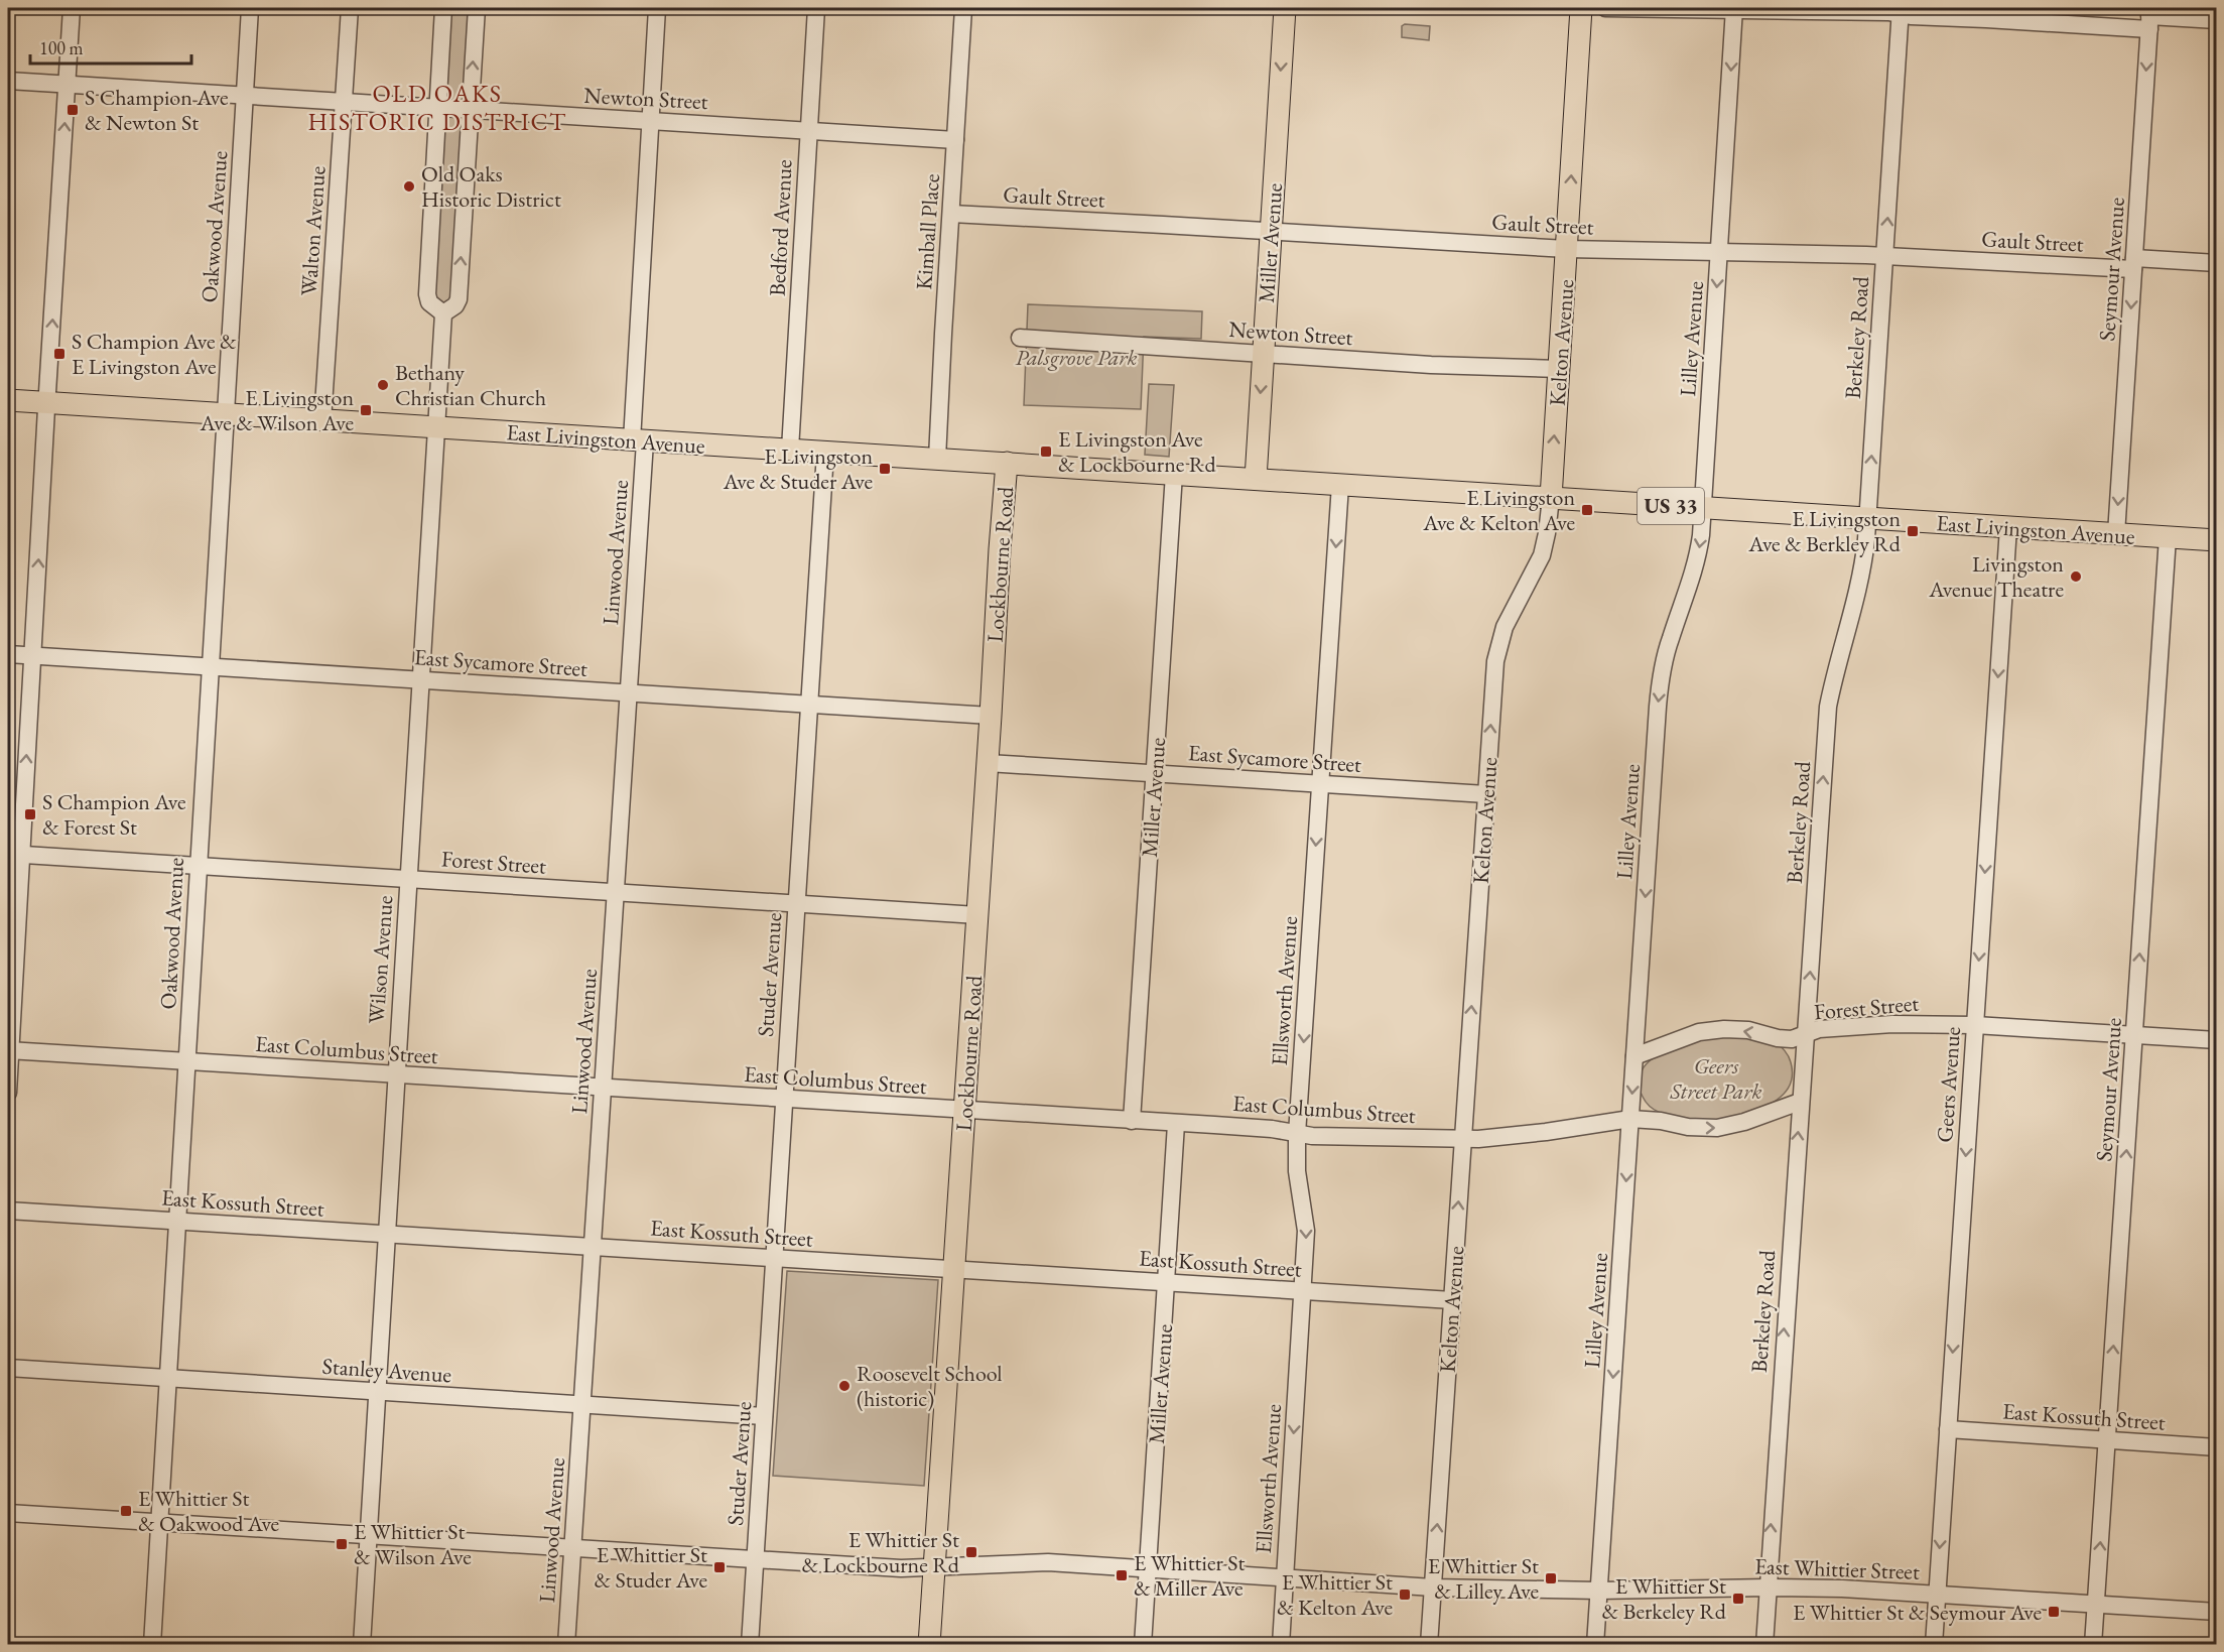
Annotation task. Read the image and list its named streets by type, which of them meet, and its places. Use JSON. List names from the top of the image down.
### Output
{
  "streets": {
    "main road": [
      "Miller Avenue",
      "Kelton Avenue",
      "East Livingston Avenue",
      "US 33",
      "Lockbourne Road"
    ],
    "street": [
      "Newton Street",
      "Gault Street",
      "Oakwood Avenue",
      "Bedford Avenue",
      "Walton Avenue",
      "Kimball Place",
      "Seymour Avenue",
      "Berkeley Road",
      "Lilley Avenue",
      "Linwood Avenue",
      "East Sycamore Street",
      "Forest Street",
      "Wilson Avenue",
      "Studer Avenue",
      "Ellsworth Avenue",
      "East Columbus Street",
      "Geers Avenue",
      "East Kossuth Street",
      "Stanley Avenue",
      "East Whittier Street"
    ]
  },
  "crossings": [
    ["Newton Street", "Oakwood Avenue"],
    ["Newton Street", "Bedford Avenue"],
    ["Newton Street", "Walton Avenue"],
    ["Newton Street", "Kimball Place"],
    ["Newton Street", "Miller Avenue"],
    ["Newton Street", "Kelton Avenue"],
    ["Newton Street", "Linwood Avenue"],
    ["Gault Street", "Kimball Place"],
    ["Gault Street", "Miller Avenue"],
    ["Gault Street", "Seymour Avenue"],
    ["Gault Street", "Berkeley Road"],
    ["Gault Street", "Lilley Avenue"],
    ["Gault Street", "Kelton Avenue"],
    ["Oakwood Avenue", "East Livingston Avenue"],
    ["Oakwood Avenue", "East Sycamore Street"],
    ["Oakwood Avenue", "Forest Street"],
    ["Oakwood Avenue", "East Columbus Street"],
    ["Oakwood Avenue", "East Kossuth Street"],
    ["Oakwood Avenue", "Stanley Avenue"],
    ["Oakwood Avenue", "East Whittier Street"],
    ["Bedford Avenue", "East Livingston Avenue"],
    ["Walton Avenue", "East Livingston Avenue"],
    ["Kimball Place", "East Livingston Avenue"],
    ["Miller Avenue", "East Livingston Avenue"],
    ["Miller Avenue", "East Sycamore Street"],
    ["Miller Avenue", "East Columbus Street"],
    ["Miller Avenue", "East Kossuth Street"],
    ["Miller Avenue", "East Whittier Street"],
    ["Seymour Avenue", "East Livingston Avenue"],
    ["Seymour Avenue", "Forest Street"],
    ["Seymour Avenue", "East Kossuth Street"],
    ["Seymour Avenue", "East Whittier Street"],
    ["Berkeley Road", "East Livingston Avenue"],
    ["Berkeley Road", "Forest Street"],
    ["Berkeley Road", "East Columbus Street"],
    ["Berkeley Road", "East Whittier Street"],
    ["Lilley Avenue", "East Livingston Avenue"],
    ["Lilley Avenue", "Forest Street"],
    ["Lilley Avenue", "East Columbus Street"],
    ["Lilley Avenue", "East Whittier Street"],
    ["Kelton Avenue", "East Livingston Avenue"],
    ["Kelton Avenue", "East Sycamore Street"],
    ["Kelton Avenue", "East Columbus Street"],
    ["Kelton Avenue", "East Kossuth Street"],
    ["Kelton Avenue", "East Whittier Street"],
    ["East Livingston Avenue", "Linwood Avenue"],
    ["East Livingston Avenue", "Lockbourne Road"],
    ["East Livingston Avenue", "Wilson Avenue"],
    ["East Livingston Avenue", "Studer Avenue"],
    ["East Livingston Avenue", "Ellsworth Avenue"],
    ["East Livingston Avenue", "Geers Avenue"],
    ["Linwood Avenue", "East Sycamore Street"],
    ["Linwood Avenue", "Forest Street"],
    ["Linwood Avenue", "East Columbus Street"],
    ["Linwood Avenue", "East Kossuth Street"],
    ["Linwood Avenue", "Stanley Avenue"],
    ["Linwood Avenue", "East Whittier Street"],
    ["Lockbourne Road", "East Sycamore Street"],
    ["Lockbourne Road", "Forest Street"],
    ["Lockbourne Road", "East Columbus Street"],
    ["Lockbourne Road", "East Kossuth Street"],
    ["Lockbourne Road", "East Whittier Street"],
    ["East Sycamore Street", "Wilson Avenue"],
    ["East Sycamore Street", "Studer Avenue"],
    ["East Sycamore Street", "Ellsworth Avenue"],
    ["Forest Street", "Wilson Avenue"],
    ["Forest Street", "Studer Avenue"],
    ["Forest Street", "Geers Avenue"],
    ["Wilson Avenue", "East Columbus Street"],
    ["Wilson Avenue", "East Kossuth Street"],
    ["Wilson Avenue", "Stanley Avenue"],
    ["Wilson Avenue", "East Whittier Street"],
    ["Studer Avenue", "East Columbus Street"],
    ["Studer Avenue", "East Kossuth Street"],
    ["Studer Avenue", "Stanley Avenue"],
    ["Studer Avenue", "East Whittier Street"],
    ["Ellsworth Avenue", "East Columbus Street"],
    ["Ellsworth Avenue", "East Kossuth Street"],
    ["Ellsworth Avenue", "East Whittier Street"],
    ["Geers Avenue", "East Kossuth Street"],
    ["Geers Avenue", "East Whittier Street"]
  ],
  "one_way": [
    "Berkeley Road",
    "Lilley Avenue",
    "Kelton Avenue",
    "Ellsworth Avenue",
    "Geers Avenue"
  ],
  "districts": ["OLD OAKS HISTORIC DISTRICT"],
  "parks": ["Palsgrove Park", "Geers Street Park"],
  "places": {
    "transit": [
      "S Champion Ave & Newton St",
      "S Champion Ave & E Livingston Ave",
      "E Livingston Ave & Wilson Ave",
      "E Livingston Ave & Lockbourne Rd",
      "E Livingston Ave & Studer Ave",
      "E Livingston Ave & Kelton Ave",
      "E Livingston Ave & Berkley Rd",
      "S Champion Ave & Forest St",
      "E Whittier St & Oakwood Ave",
      "E Whittier St & Wilson Ave",
      "E Whittier St & Lockbourne Rd",
      "E Whittier St & Studer Ave",
      "E Whittier St & Miller Ave",
      "E Whittier St & Lilley Ave",
      "E Whittier St & Kelton Ave",
      "E Whittier St & Berkeley Rd",
      "E Whittier St & Seymour Ave"
    ],
    "other": [
      "Old Oaks Historic District",
      "Bethany Christian Church",
      "Livingston Avenue Theatre",
      "Roosevelt School (historic)"
    ]
  },
  "scale_bar": "100 m"
}
